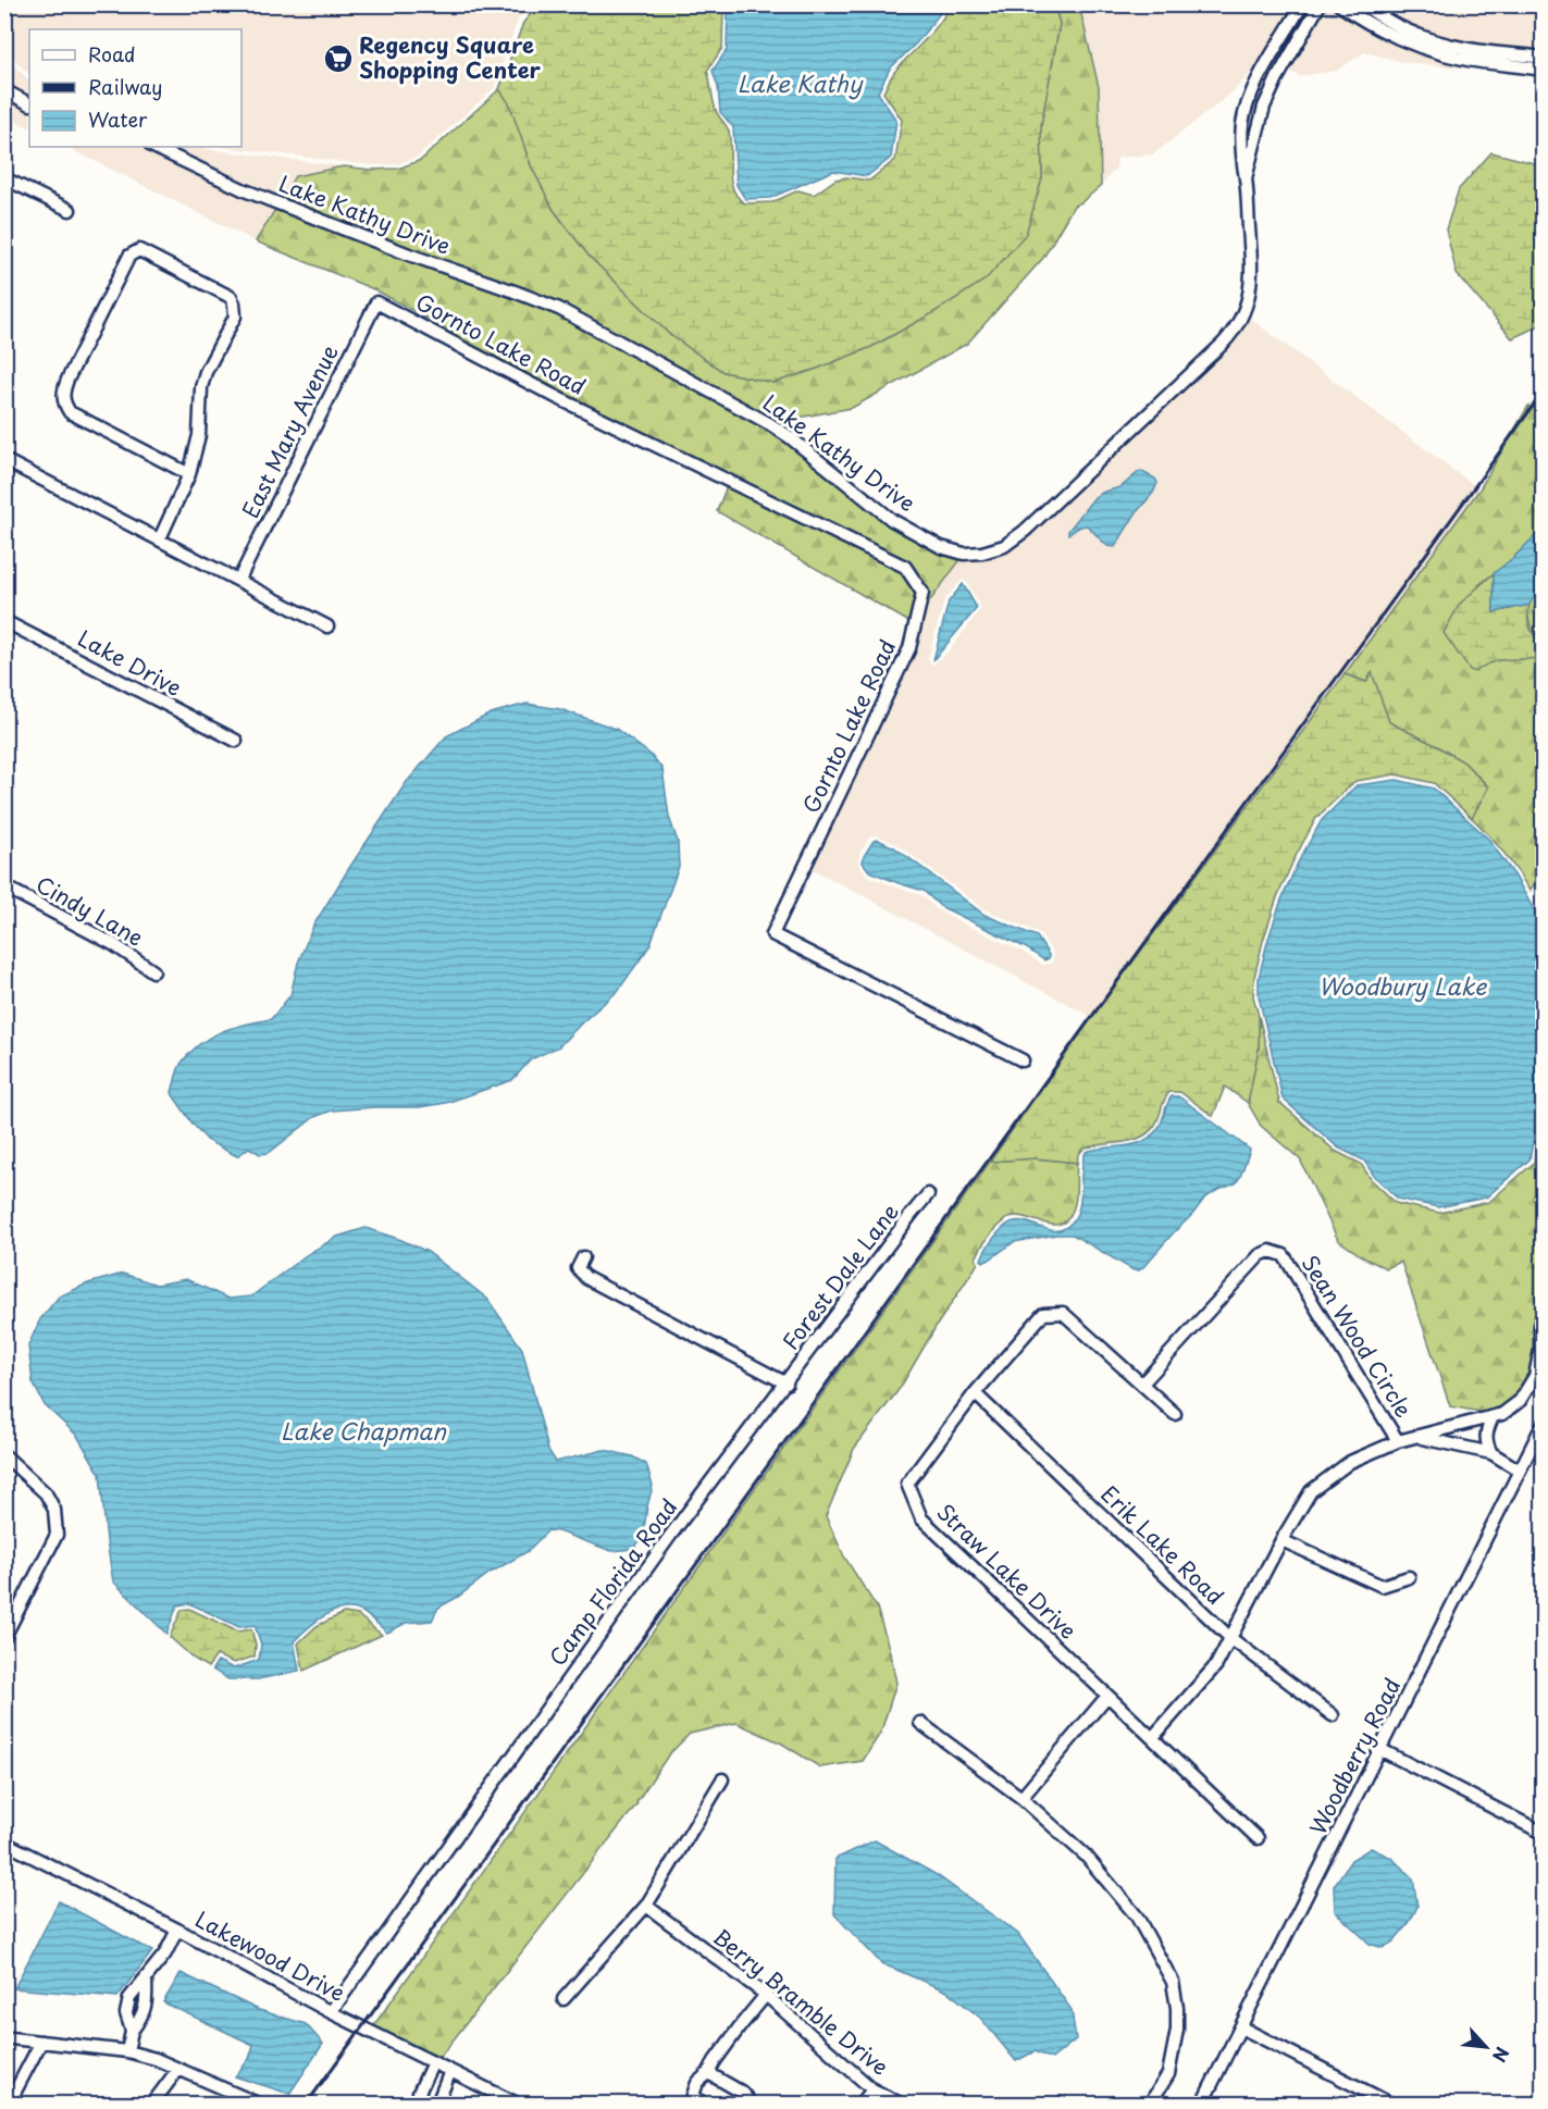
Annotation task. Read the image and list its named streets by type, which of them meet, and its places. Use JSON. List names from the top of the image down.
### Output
{
  "streets": {
    "street": [
      "Lake Kathy Drive",
      "Gornto Lake Road",
      "East Mary Avenue",
      "Lake Drive",
      "Cindy Lane",
      "Forest Dale Lane",
      "Sean Wood Circle",
      "Erik Lake Road",
      "Straw Lake Drive",
      "Camp Florida Road",
      "Woodberry Road",
      "Lakewood Drive",
      "Berry Bramble Drive"
    ]
  },
  "crossings": [
    ["Gornto Lake Road", "East Mary Avenue"],
    ["Forest Dale Lane", "Camp Florida Road"],
    ["Sean Wood Circle", "Straw Lake Drive"],
    ["Erik Lake Road", "Straw Lake Drive"],
    ["Camp Florida Road", "Lakewood Drive"]
  ],
  "water": ["Lake Kathy", "Woodbury Lake", "Lake Chapman"],
  "places": {
    "supermarket": ["Regency Square Shopping Center"]
  },
  "legend": ["Road", "Railway", "Water"],
  "north": "bottom right"
}
